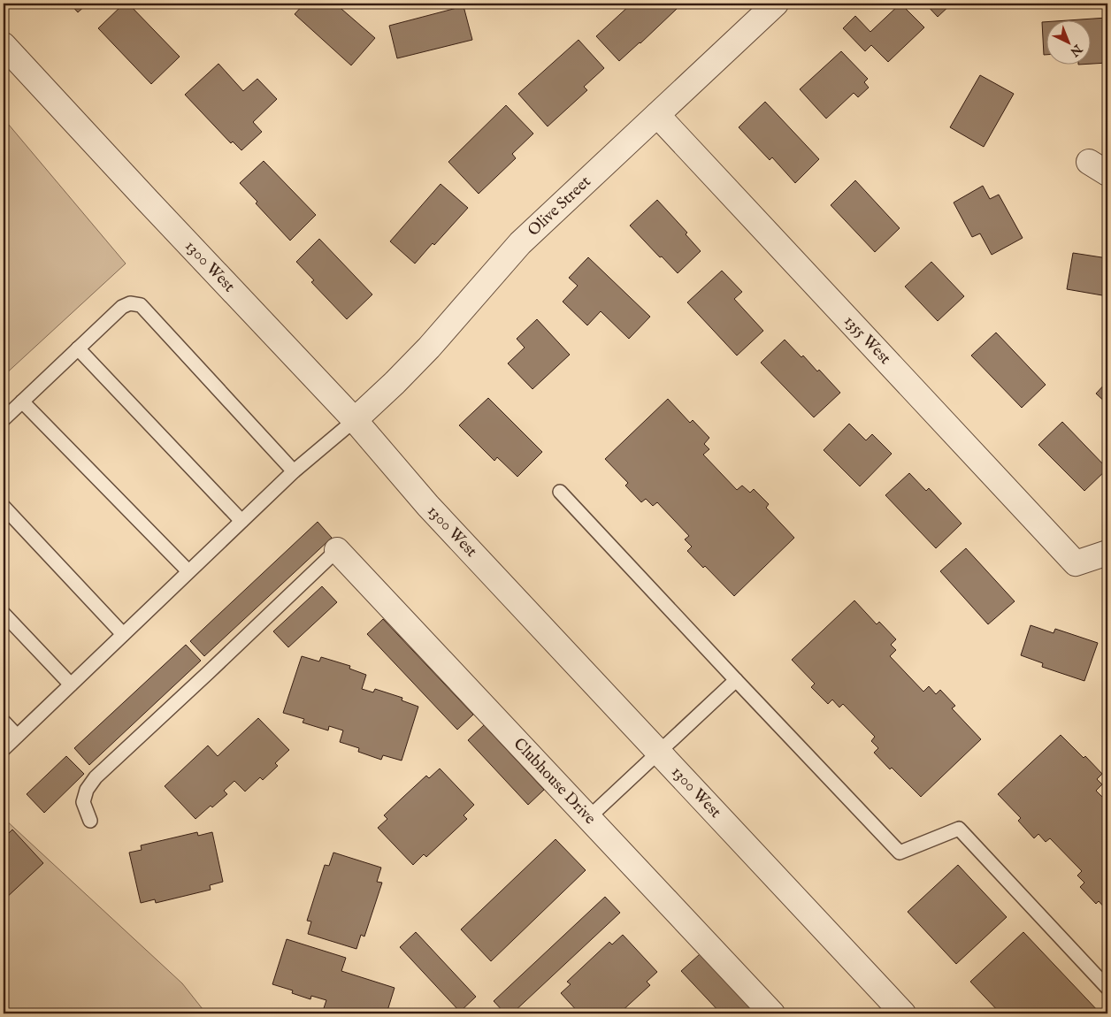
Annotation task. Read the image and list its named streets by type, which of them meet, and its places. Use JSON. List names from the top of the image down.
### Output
{
  "streets": {
    "street": [
      "Olive Street",
      "1300 West",
      "1355 West",
      "Clubhouse Drive"
    ]
  },
  "crossings": [
    ["Olive Street", "1300 West"],
    ["Olive Street", "1355 West"]
  ],
  "north": "bottom right"
}
